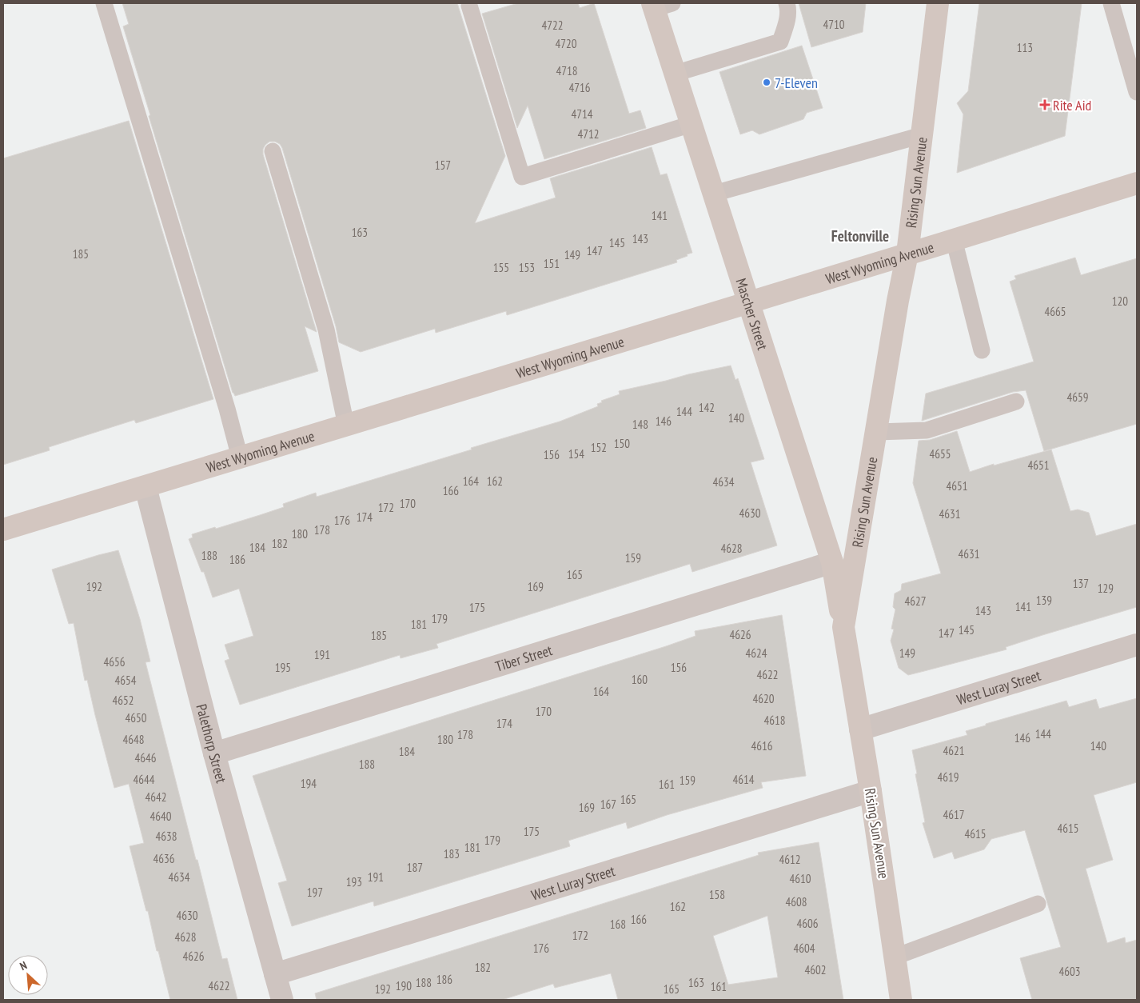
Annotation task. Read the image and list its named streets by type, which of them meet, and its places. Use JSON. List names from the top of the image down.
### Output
{
  "streets": {
    "street": [
      "Rising Sun Avenue",
      "West Wyoming Avenue",
      "Mascher Street",
      "Tiber Street",
      "West Luray Street",
      "Palethorp Street"
    ]
  },
  "crossings": [
    ["Rising Sun Avenue", "West Wyoming Avenue"],
    ["Rising Sun Avenue", "Mascher Street"],
    ["Rising Sun Avenue", "West Luray Street"],
    ["West Wyoming Avenue", "Mascher Street"],
    ["West Wyoming Avenue", "Palethorp Street"],
    ["Mascher Street", "Tiber Street"],
    ["Tiber Street", "Palethorp Street"],
    ["West Luray Street", "Palethorp Street"]
  ],
  "districts": ["Feltonville"],
  "places": {
    "other": ["7-Eleven"],
    "health": ["Rite Aid"]
  },
  "house_numbers": [
    "4710",
    "4722",
    "4720",
    "113",
    "4718",
    "4716",
    "4714",
    "4712",
    "157",
    "141",
    "163",
    "143",
    "145",
    "147",
    "185",
    "149",
    "151",
    "155",
    "153",
    "120",
    "4665",
    "4659",
    "142",
    "144",
    "140",
    "146",
    "148",
    "150",
    "152",
    "154",
    "4655",
    "156",
    "4651",
    "164",
    "162",
    "4634",
    "4651",
    "166",
    "170",
    "172",
    "4630",
    "4631",
    "174",
    "176",
    "178",
    "180",
    "182",
    "184",
    "4628",
    "4631",
    "188",
    "159",
    "186",
    "165",
    "137",
    "192",
    "169",
    "129",
    "139",
    "4627",
    "141",
    "175",
    "143",
    "179",
    "181",
    "145",
    "147",
    "4626",
    "185",
    "4624",
    "149",
    "191",
    "4656",
    "195",
    "156",
    "4622",
    "160",
    "4654",
    "164",
    "4620",
    "4652",
    "170",
    "4650",
    "4618",
    "174",
    "144",
    "178",
    "146",
    "4648",
    "180",
    "4616",
    "140",
    "4621",
    "184",
    "4646",
    "188",
    "4619",
    "4644",
    "4614",
    "159",
    "194",
    "161",
    "4642",
    "165",
    "167",
    "169",
    "4617",
    "4640",
    "4615",
    "175",
    "4615",
    "4638",
    "179",
    "181",
    "183",
    "4636",
    "4612",
    "187",
    "4634",
    "191",
    "4610",
    "193",
    "197",
    "158",
    "4608",
    "162",
    "4630",
    "166",
    "4606",
    "168",
    "172",
    "4628",
    "176",
    "4604",
    "4626",
    "182",
    "4602",
    "4603",
    "186",
    "188",
    "163",
    "4622",
    "190",
    "161",
    "192",
    "165"
  ],
  "north": "top left"
}
